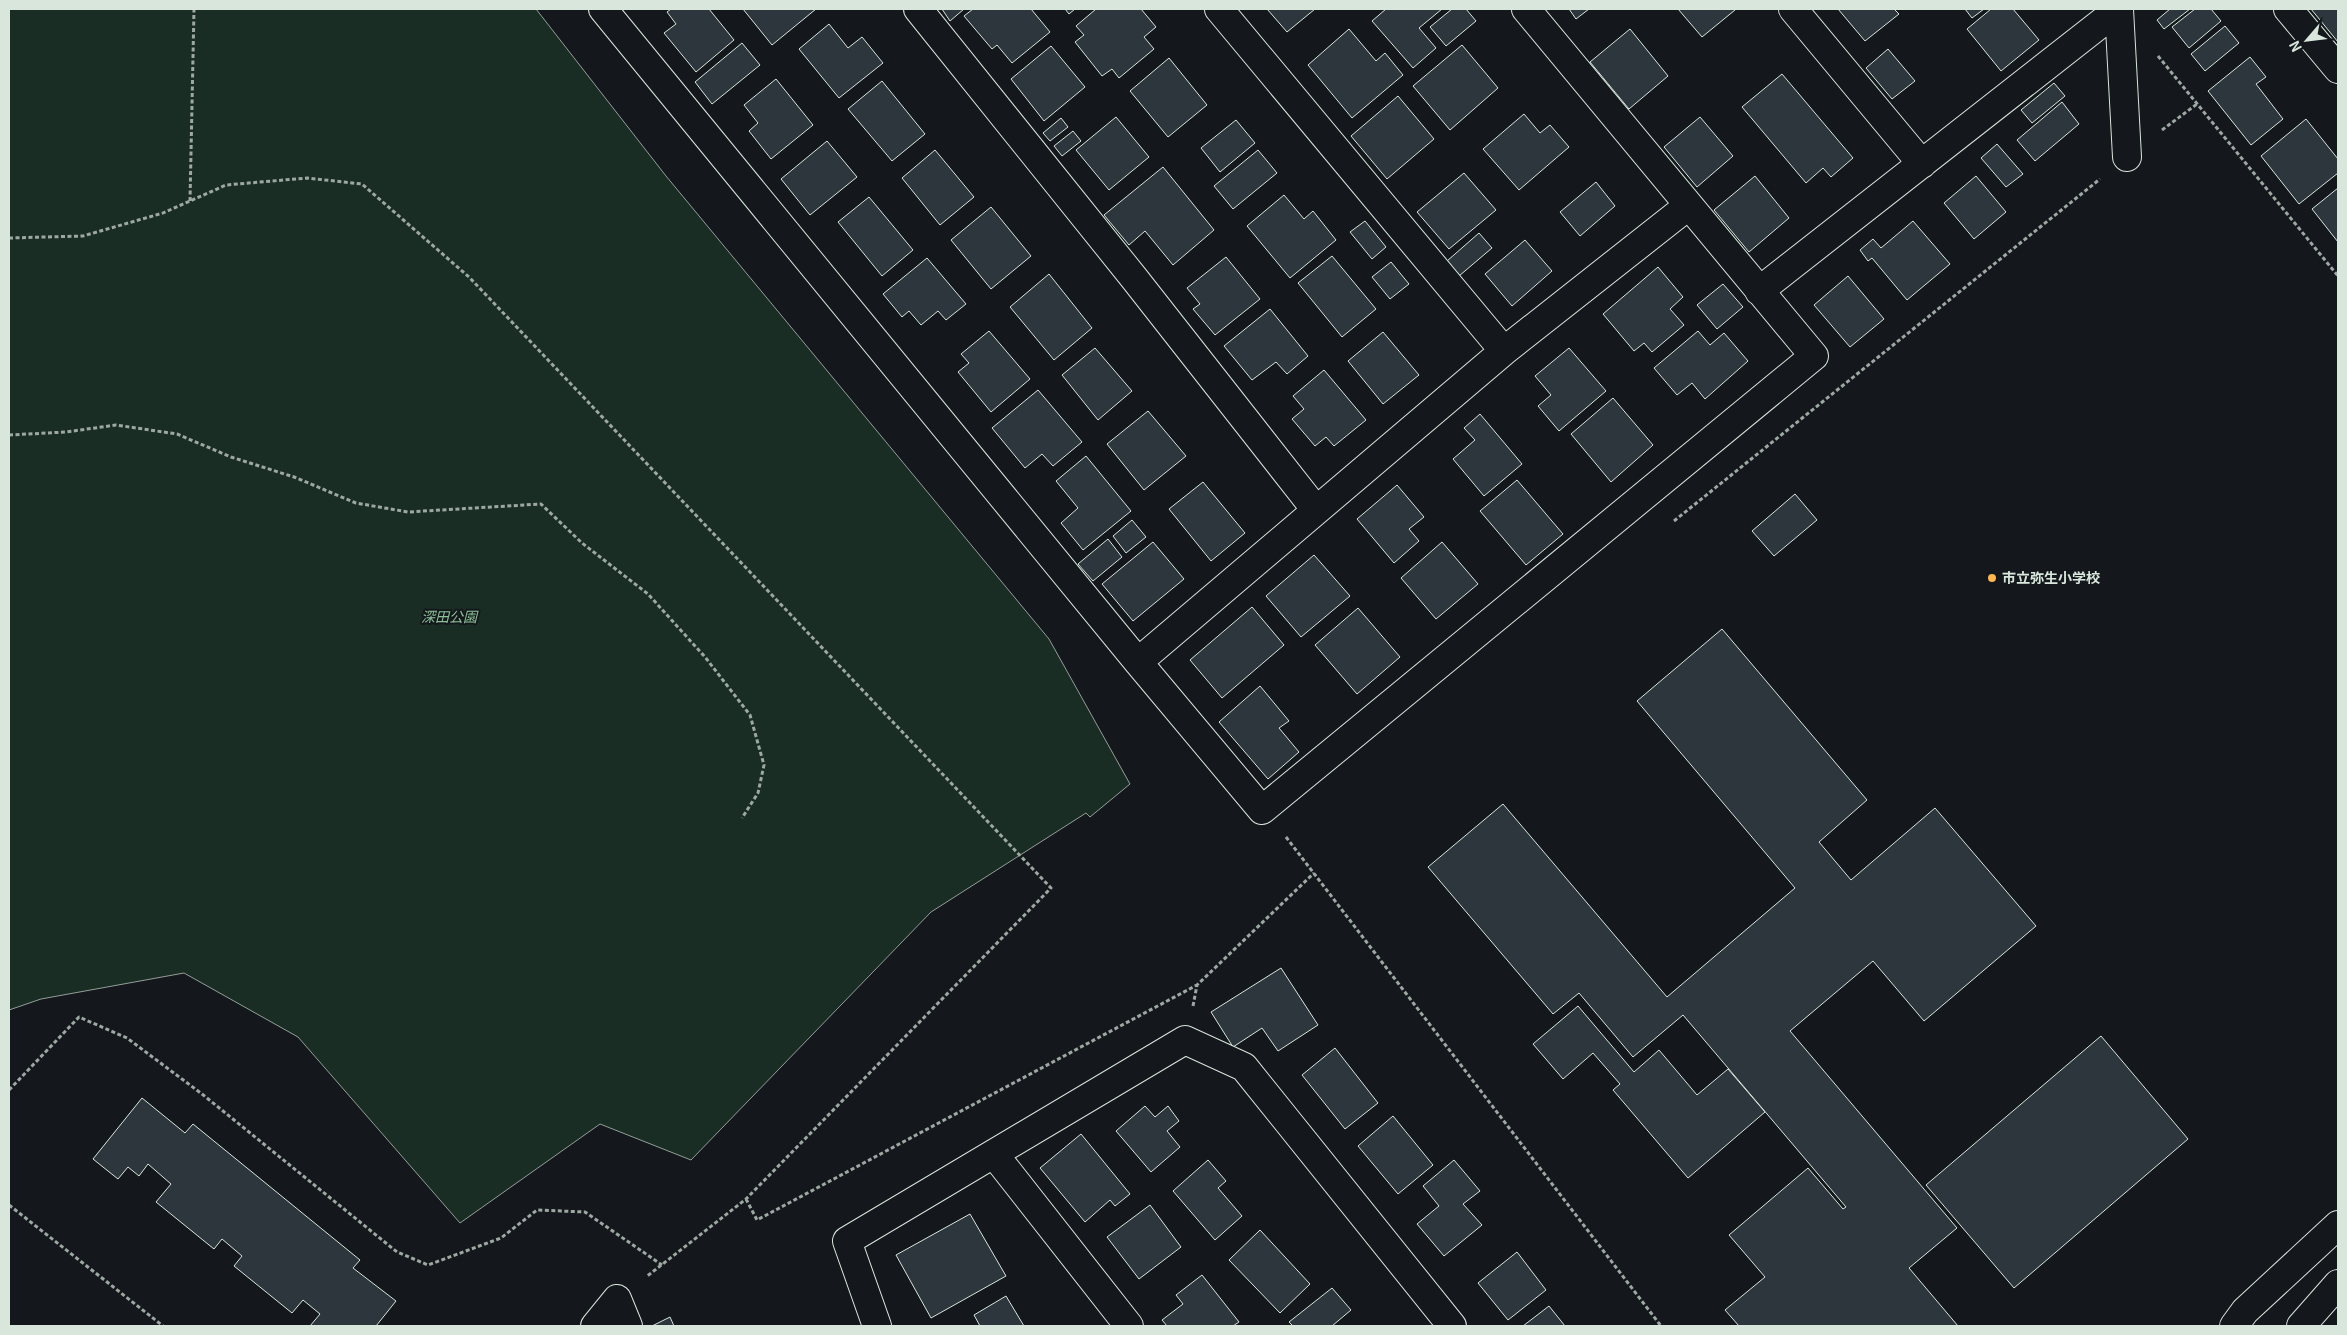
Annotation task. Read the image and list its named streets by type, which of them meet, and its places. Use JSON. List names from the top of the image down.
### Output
{
  "parks": ["深田公園"],
  "places": ["市立弥生小学校"],
  "north": "bottom left"
}
